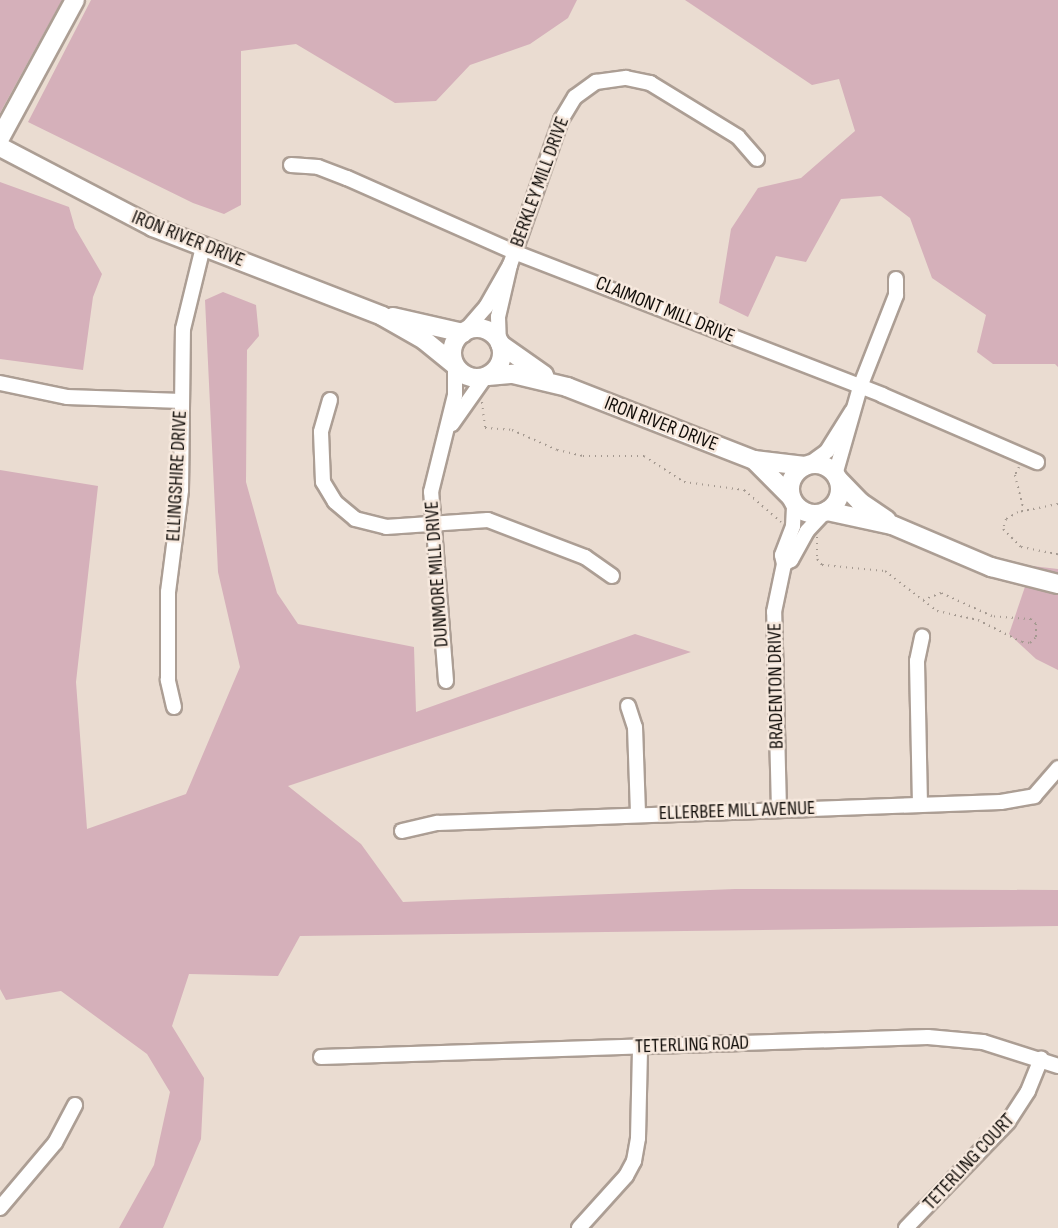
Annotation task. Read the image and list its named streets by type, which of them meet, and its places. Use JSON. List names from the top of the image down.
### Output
{
  "streets": {
    "street": [
      "BERKLEY MILL DRIVE",
      "IRON RIVER DRIVE",
      "CLAIMONT MILL DRIVE",
      "ELLINGSHIRE DRIVE",
      "DUNMORE MILL DRIVE",
      "BRADENTON DRIVE",
      "ELLERBEE MILL AVENUE",
      "TETERLING ROAD",
      "TETERLING COURT"
    ]
  },
  "crossings": [
    ["BERKLEY MILL DRIVE", "IRON RIVER DRIVE"],
    ["BERKLEY MILL DRIVE", "CLAIMONT MILL DRIVE"],
    ["BERKLEY MILL DRIVE", "DUNMORE MILL DRIVE"],
    ["IRON RIVER DRIVE", "ELLINGSHIRE DRIVE"],
    ["IRON RIVER DRIVE", "DUNMORE MILL DRIVE"],
    ["IRON RIVER DRIVE", "BRADENTON DRIVE"],
    ["BRADENTON DRIVE", "ELLERBEE MILL AVENUE"],
    ["TETERLING ROAD", "TETERLING COURT"]
  ]
}
